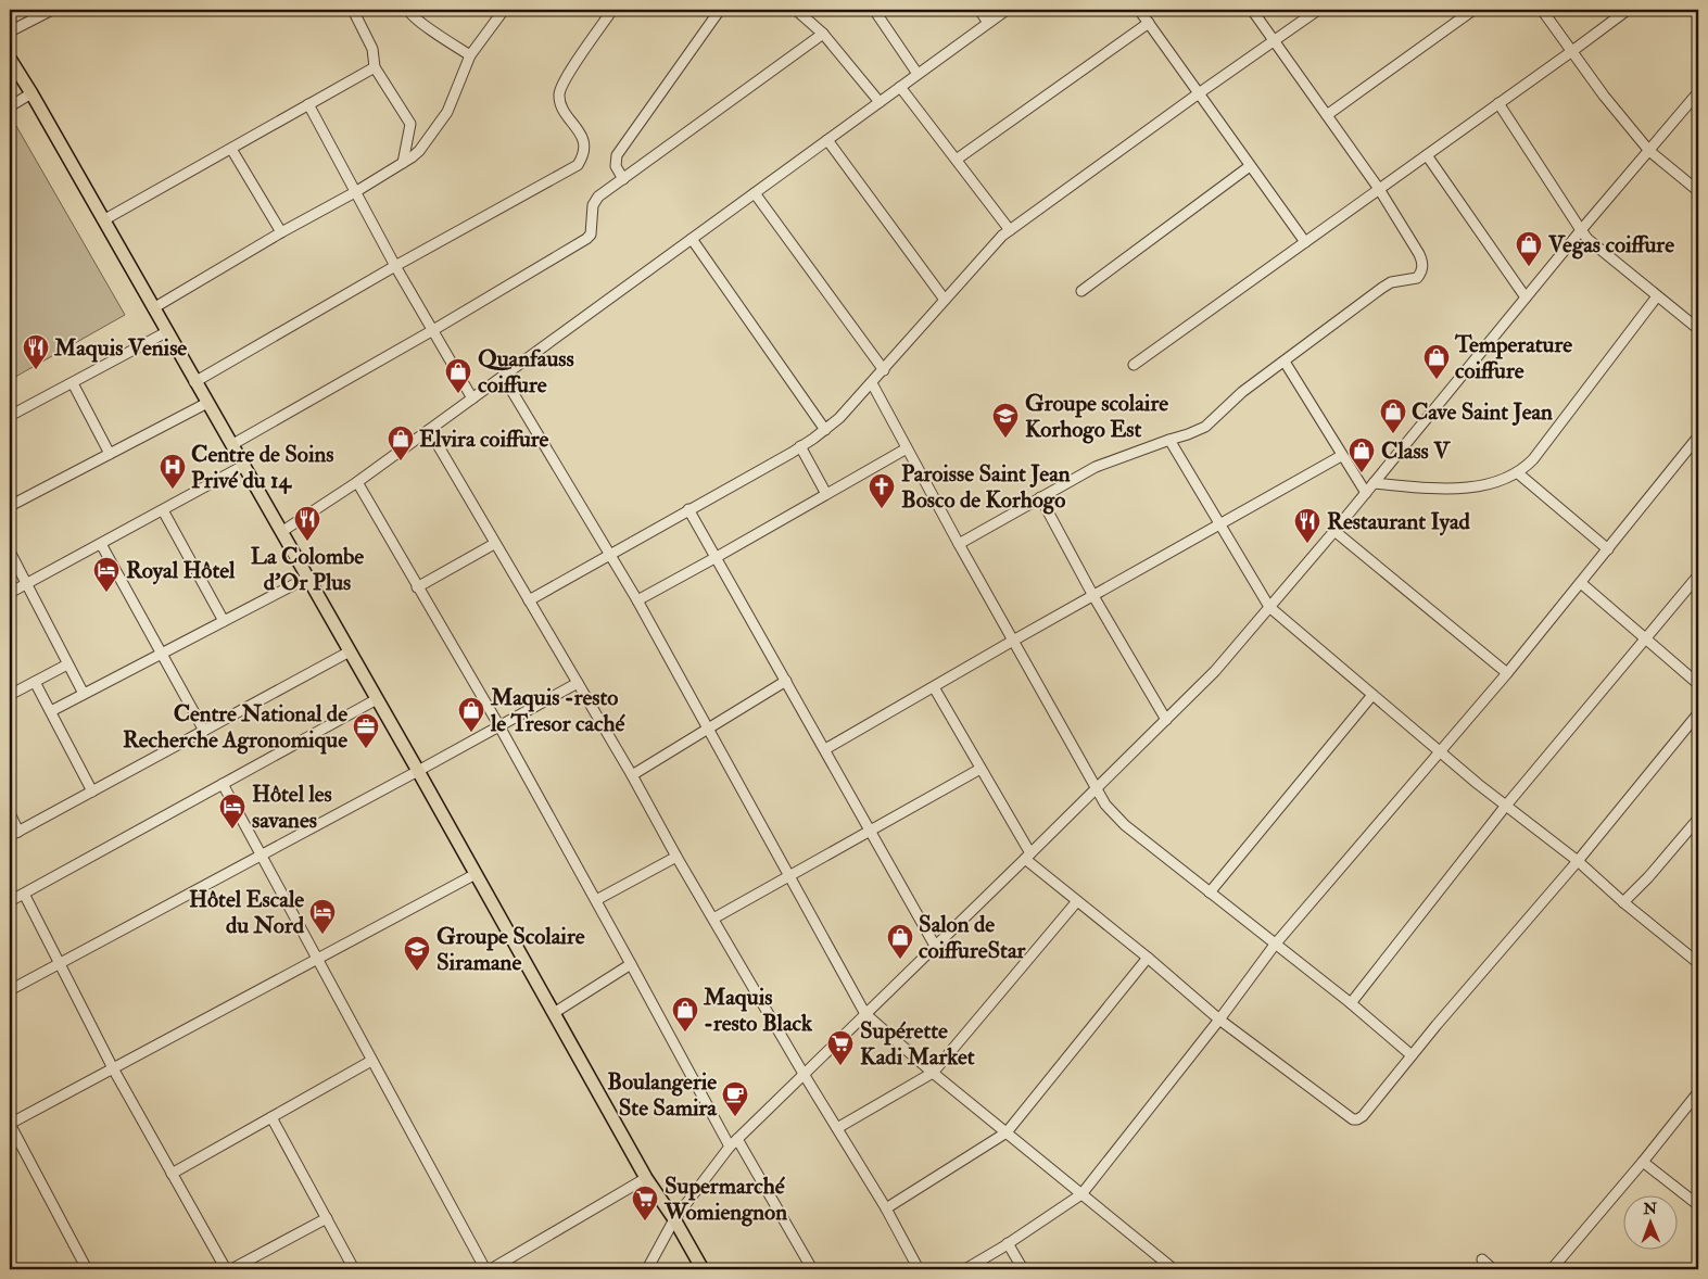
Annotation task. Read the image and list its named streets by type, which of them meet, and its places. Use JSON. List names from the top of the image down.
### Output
{
  "places": {
    "shop": [
      "Vegas coiffure",
      "Temperature coiffure",
      "Quanfauss coiffure",
      "Cave Saint Jean",
      "Elvira coiffure",
      "Class V",
      "Maquis -resto le Tresor caché",
      "Salon de coiffureStar",
      "Maquis -resto Black"
    ],
    "restaurant": ["Maquis Venise", "La Colombe d'Or Plus", "Restaurant Iyad"],
    "school or university": ["Groupe scolaire Korhogo Est", "Groupe Scolaire Siramane"],
    "hospital": ["Centre de Soins Privé du 14"],
    "church": ["Paroisse Saint Jean Bosco de Korhogo"],
    "hotel": ["Royal Hôtel", "Hôtel les savanes", "Hôtel Escale du Nord"],
    "office": ["Centre National de Recherche Agronomique"],
    "supermarket": ["Supérette Kadi Market", "Supermarché Womiengnon"],
    "cafe": ["Boulangerie Ste Samira"]
  },
  "north": "top"
}
